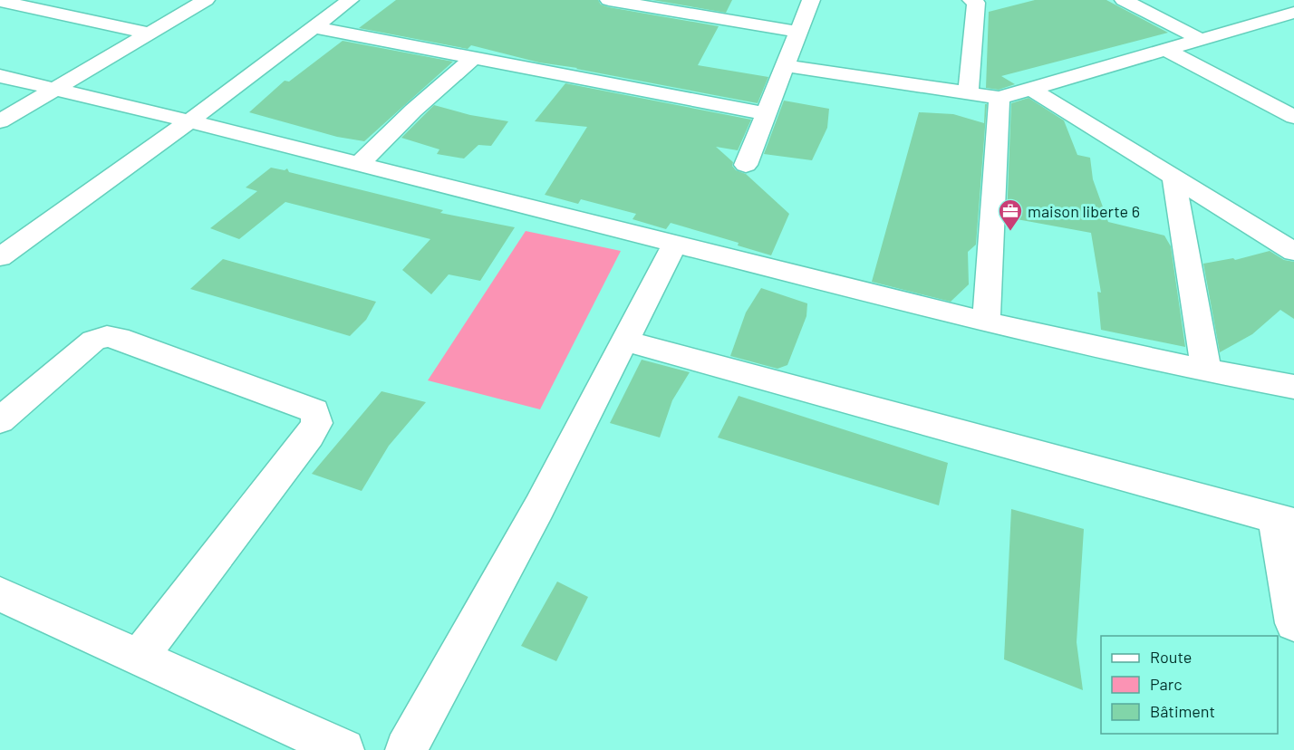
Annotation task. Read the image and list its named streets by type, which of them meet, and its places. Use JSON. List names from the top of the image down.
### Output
{
  "places": {
    "office": ["maison liberte 6"]
  },
  "legend": ["Route", "Parc", "Bâtiment"]
}
